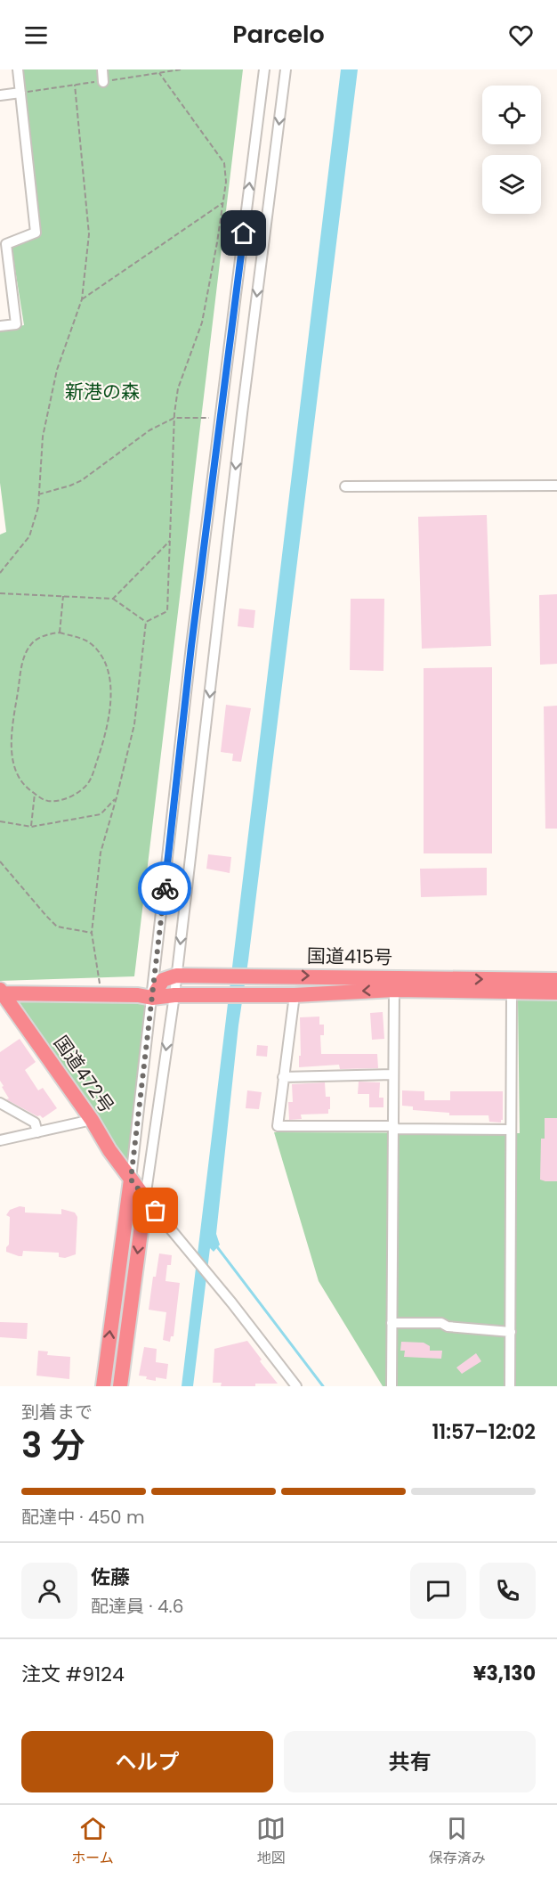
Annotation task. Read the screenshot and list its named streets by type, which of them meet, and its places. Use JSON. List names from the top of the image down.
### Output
{
  "streets": {
    "highway": ["国道415号", "国道472号"]
  },
  "crossings": [
    ["国道415号", "国道472号"]
  ],
  "parks": ["新港の森"],
  "page": {
    "header": "Parcelo",
    "heading": ["3 分", "到着まで", "11:57–12:02"],
    "panel": [
      "佐藤",
      "配達員 · 4.6",
      "注文 #9124",
      "¥3,130"
    ],
    "bar": "配達中 · 450 m",
    "buttons": ["ヘルプ", "共有"],
    "tabs": ["ホーム", "地図", "保存済み"]
  }
}
